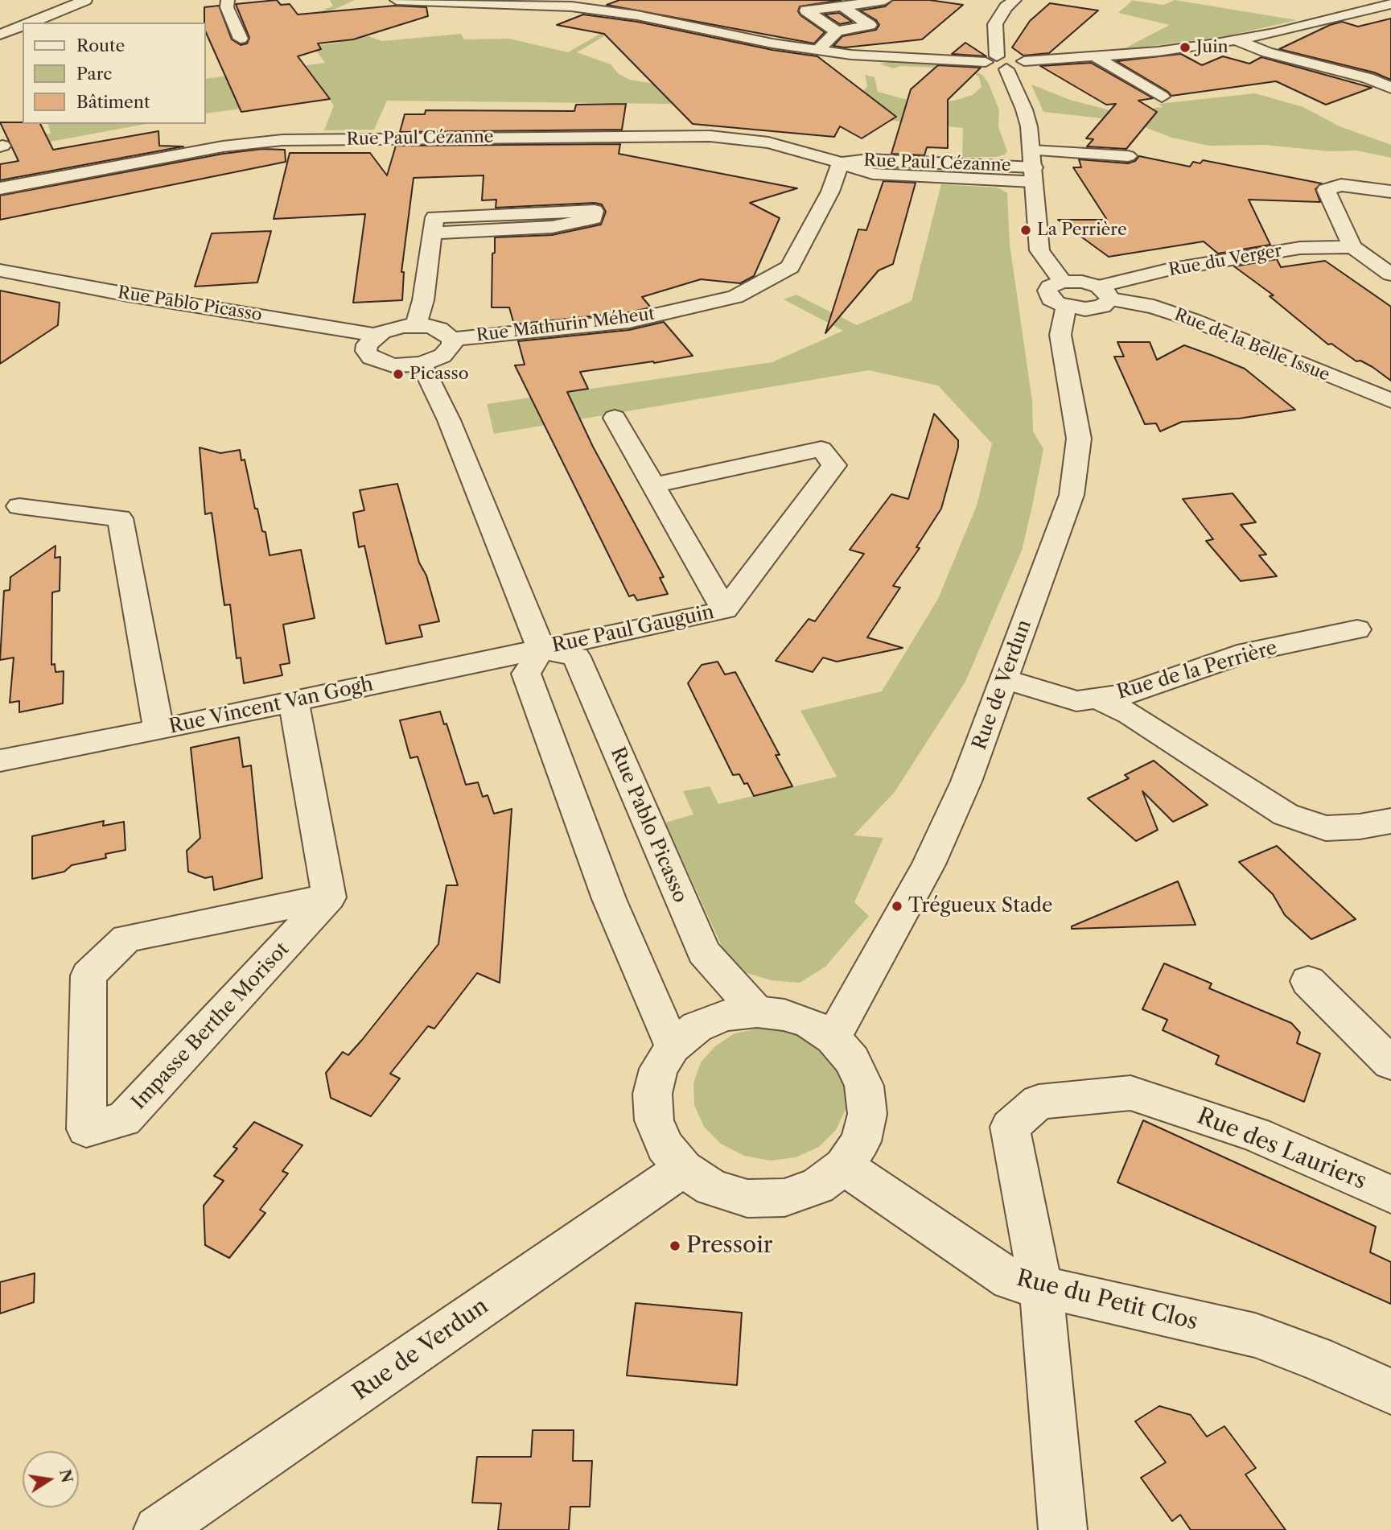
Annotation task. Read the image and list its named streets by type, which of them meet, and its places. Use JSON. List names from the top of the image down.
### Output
{
  "streets": {
    "street": [
      "Rue Paul Cézanne",
      "Rue du Verger",
      "Rue Pablo Picasso",
      "Rue Mathurin Méheut",
      "Rue de la Belle Issue",
      "Rue Paul Gauguin",
      "Rue de la Perrière",
      "Rue de Verdun",
      "Rue Vincent Van Gogh",
      "Impasse Berthe Morisot",
      "Rue des Lauriers",
      "Rue du Petit Clos"
    ]
  },
  "crossings": [
    ["Rue Paul Cézanne", "Rue Mathurin Méheut"],
    ["Rue du Verger", "Rue de la Belle Issue"],
    ["Rue du Verger", "Rue de Verdun"],
    ["Rue Pablo Picasso", "Rue Paul Gauguin"],
    ["Rue Pablo Picasso", "Rue de Verdun"],
    ["Rue Pablo Picasso", "Rue Vincent Van Gogh"],
    ["Rue Pablo Picasso", "Rue du Petit Clos"],
    ["Rue de la Belle Issue", "Rue de Verdun"],
    ["Rue Paul Gauguin", "Rue Vincent Van Gogh"],
    ["Rue de la Perrière", "Rue de Verdun"],
    ["Rue de Verdun", "Rue du Petit Clos"],
    ["Rue des Lauriers", "Rue du Petit Clos"]
  ],
  "places": [
    "Juin",
    "La Perrière",
    "Picasso",
    "Trégueux Stade",
    "Pressoir"
  ],
  "legend": ["Route", "Parc", "Bâtiment"],
  "north": "right"
}
